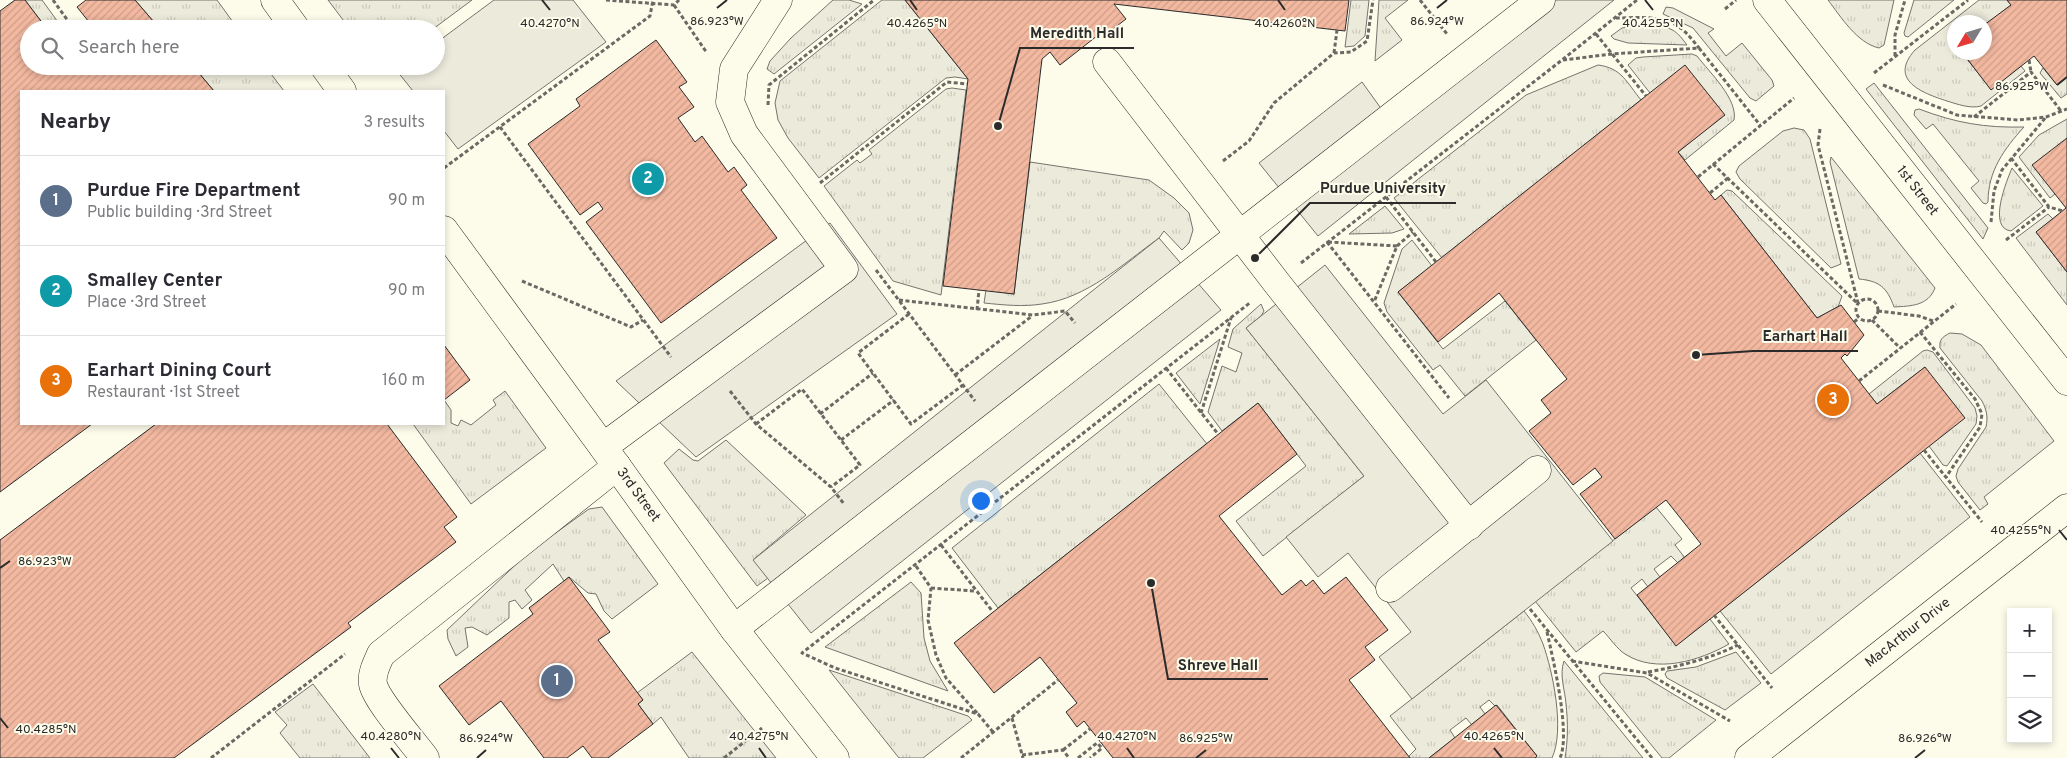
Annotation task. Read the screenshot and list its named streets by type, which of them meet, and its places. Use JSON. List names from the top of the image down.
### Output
{
  "streets": {
    "street": ["1st Street", "3rd Street", "MacArthur Drive"]
  },
  "places": [
    "Meredith Hall",
    "Purdue University",
    "Earhart Hall",
    "Shreve Hall"
  ],
  "north": "bottom left",
  "page": {
    "search": "Search here",
    "heading": ["Nearby", "3 results"],
    "list": [
      {
        "mark": "1",
        "name": "Purdue Fire Department",
        "note": "Public building · 3rd Street",
        "value": "90 m"
      },
      {
        "mark": "2",
        "name": "Smalley Center",
        "note": "Place · 3rd Street",
        "value": "90 m"
      },
      {
        "mark": "3",
        "name": "Earhart Dining Court",
        "note": "Restaurant · 1st Street",
        "value": "160 m"
      }
    ],
    "pins": ["2", "3", "1"],
    "map_buttons": ["+", "−"]
  },
  "coordinates": [
    "86.923°W",
    "86.924°W",
    "40.4270°N",
    "40.4265°N",
    "40.4260°N",
    "40.4255°N",
    "86.925°W",
    "40.4285°N",
    "40.4280°N",
    "40.4275°N",
    "86.926°W"
  ]
}
